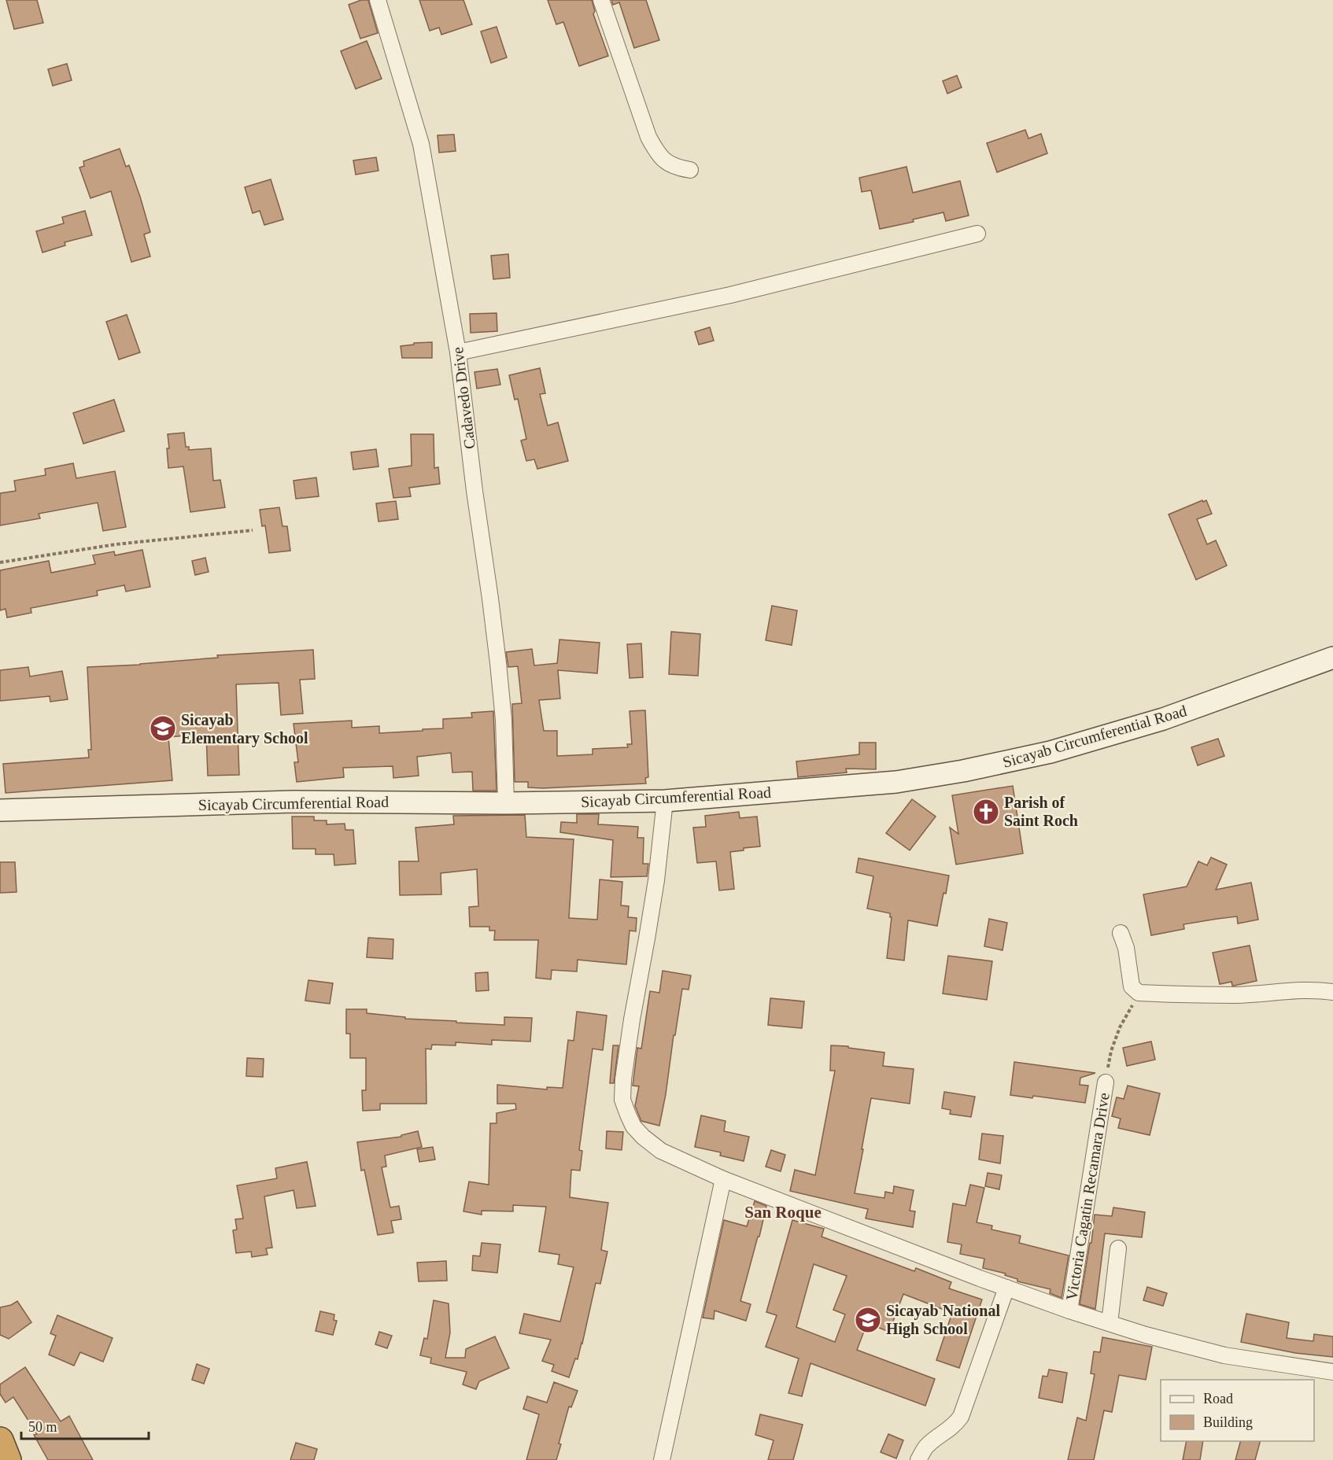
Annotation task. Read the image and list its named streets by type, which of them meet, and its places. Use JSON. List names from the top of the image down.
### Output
{
  "streets": {
    "street": ["Cadavedo Drive", "Sicayab Circumferential Road", "Victoria Cagatin Recamara Drive"]
  },
  "crossings": [
    ["Cadavedo Drive", "Sicayab Circumferential Road"]
  ],
  "districts": ["San Roque"],
  "places": {
    "school or university": ["Sicayab Elementary School", "Sicayab National High School"],
    "church": ["Parish of Saint Roch"]
  },
  "legend": ["Road", "Building"],
  "scale_bar": "50 m"
}
